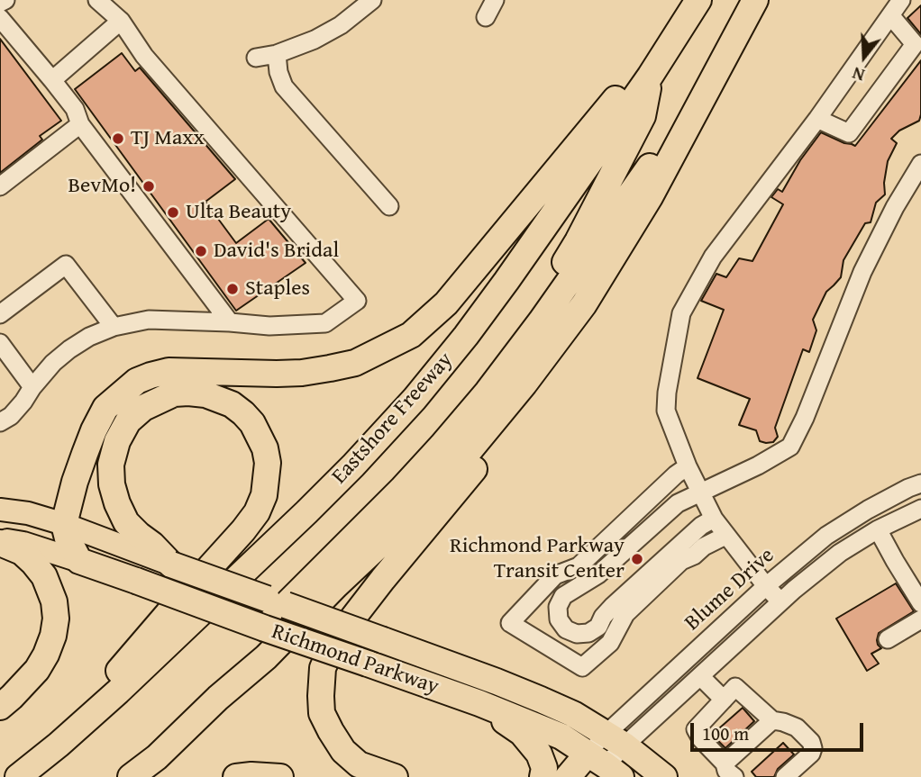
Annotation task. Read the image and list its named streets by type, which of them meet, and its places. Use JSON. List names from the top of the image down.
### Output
{
  "streets": {
    "highway": ["Eastshore Freeway", "Richmond Parkway"],
    "street": ["Blume Drive"]
  },
  "crossings": [
    ["Blume Drive", "Richmond Parkway"]
  ],
  "places": [
    "TJ Maxx",
    "BevMo!",
    "Ulta Beauty",
    "David's Bridal",
    "Staples",
    "Richmond Parkway Transit Center"
  ],
  "scale_bar": "100 m",
  "north": "bottom"
}
